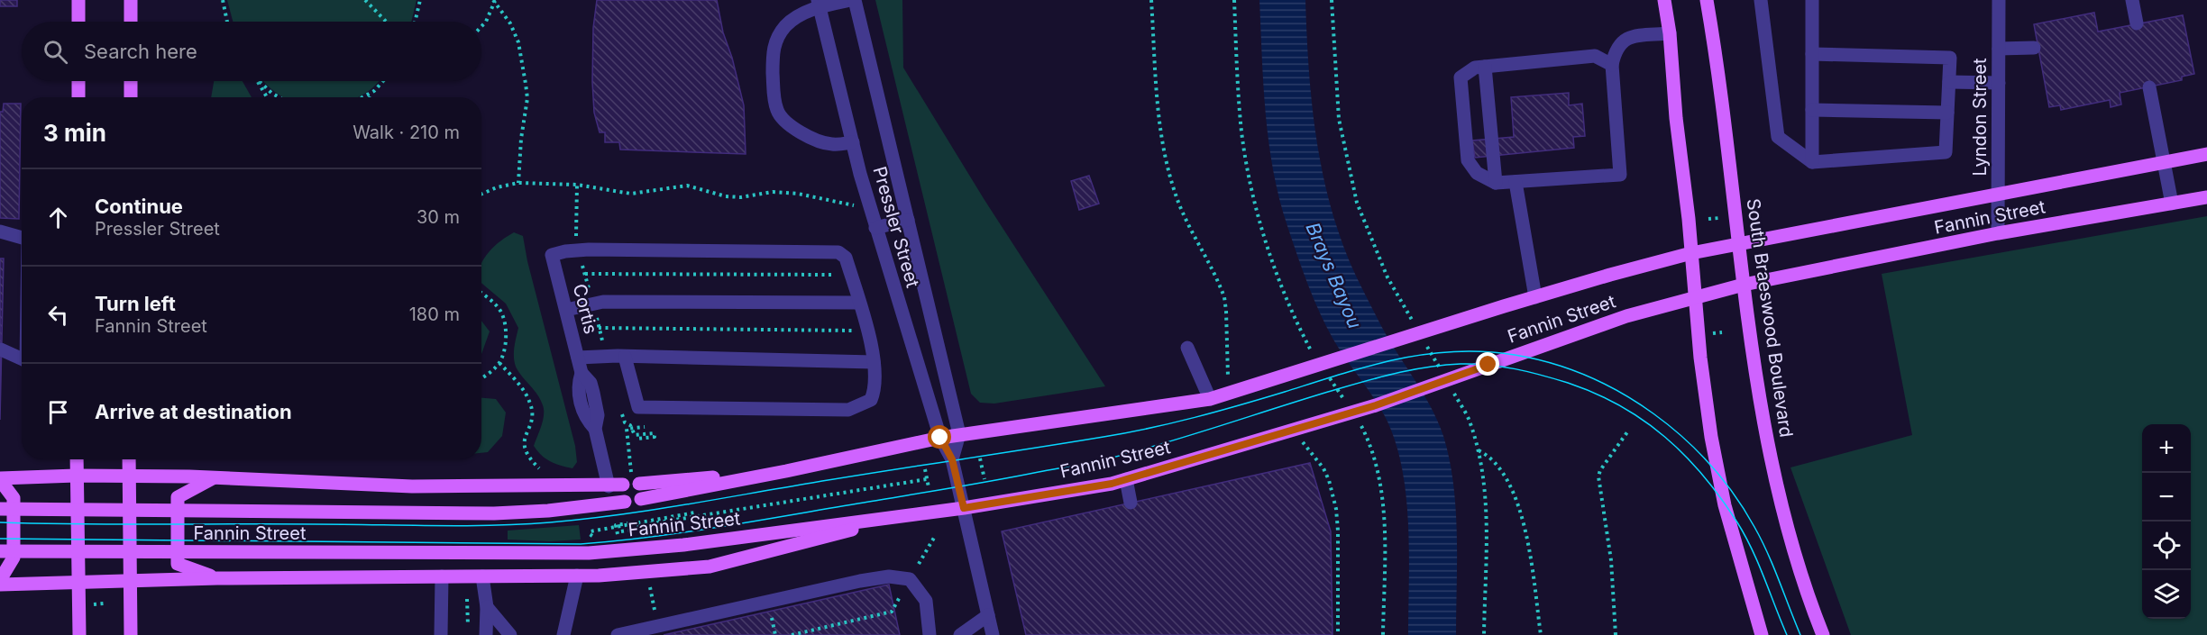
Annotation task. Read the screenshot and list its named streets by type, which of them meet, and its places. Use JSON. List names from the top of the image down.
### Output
{
  "streets": {
    "main road": ["Fannin Street", "South Braeswood Boulevard"],
    "street": ["Lyndon Street", "Pressler Street", "Cortis"]
  },
  "crossings": [
    ["Lyndon Street", "Fannin Street"],
    ["Fannin Street", "Pressler Street"],
    ["Fannin Street", "South Braeswood Boulevard"]
  ],
  "water": ["Brays Bayou"],
  "page": {
    "search": "Search here",
    "heading": ["3 min", "Walk · 210 m"],
    "list": [
      ["Continue", "Pressler Street", "30 m"],
      ["Turn left", "Fannin Street", "180 m"],
      "Arrive at destination"
    ],
    "map_buttons": ["+", "−"]
  }
}
